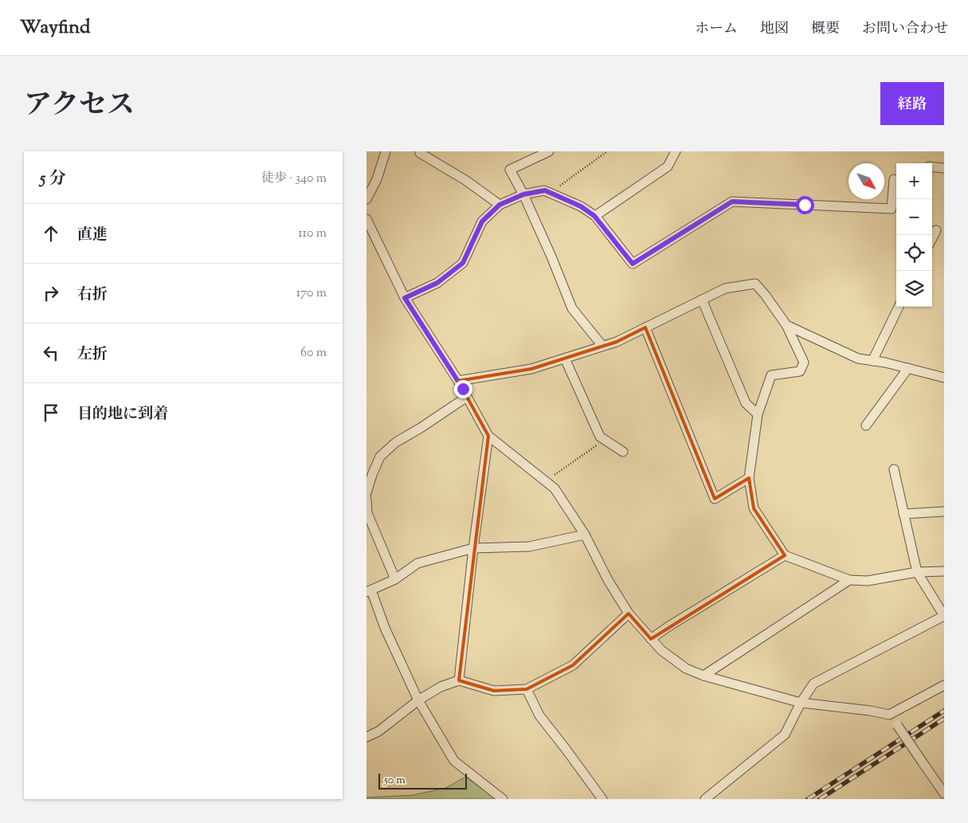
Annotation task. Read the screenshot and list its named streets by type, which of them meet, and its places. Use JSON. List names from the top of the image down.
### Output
{
  "scale_bar": "50 m",
  "north": "bottom right",
  "page": {
    "header": "Wayfind",
    "nav": [
      "ホーム",
      "地図",
      "概要",
      "お問い合わせ"
    ],
    "title": "アクセス",
    "buttons": "経路",
    "heading": ["5 分", "徒歩 · 340 m"],
    "map_buttons": ["+", "−"],
    "list": [
      ["直進", "110 m"],
      ["右折", "170 m"],
      ["左折", "60 m"],
      "目的地に到着"
    ],
    "scale": "50 m"
  }
}
